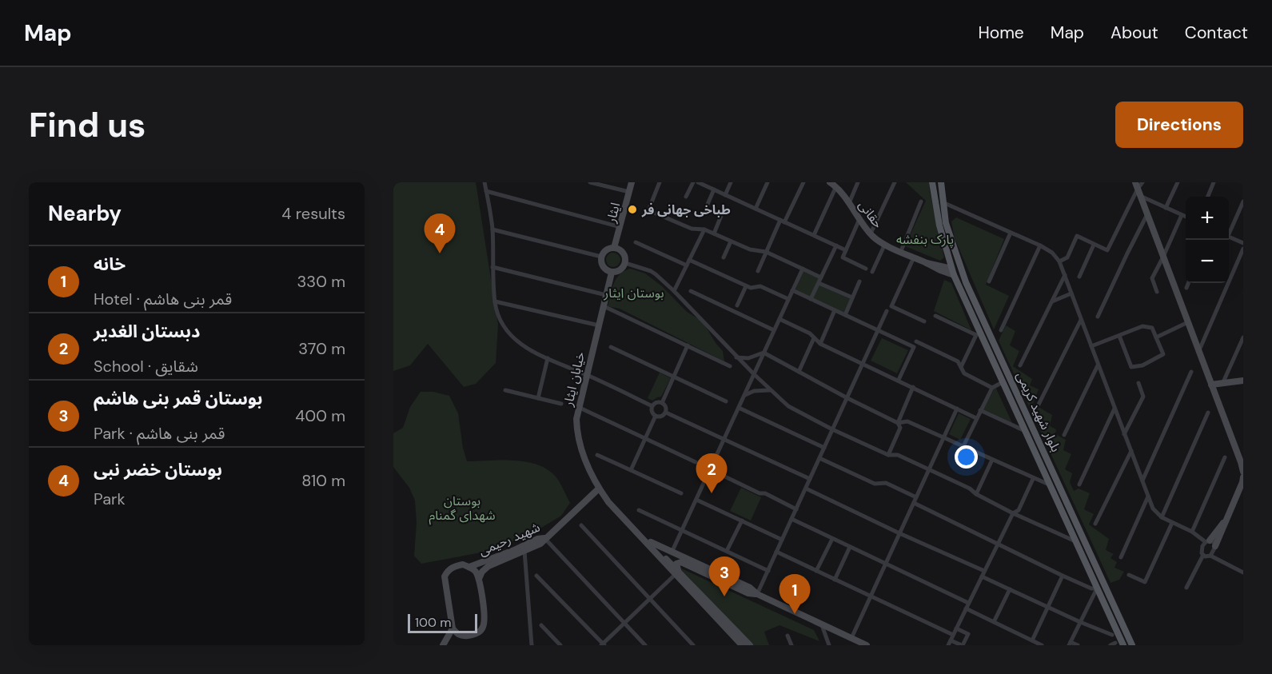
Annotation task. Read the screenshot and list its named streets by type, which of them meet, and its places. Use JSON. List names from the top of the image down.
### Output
{
  "streets": {
    "main road": ["بلوار شهید کریمی"],
    "street": [
      "ایثار",
      "حقانی",
      "خیابان ایثار",
      "شهید رحیمی"
    ]
  },
  "crossings": [
    ["ایثار", "خیابان ایثار"],
    ["حقانی", "بلوار شهید کریمی"],
    ["خیابان ایثار", "شهید رحیمی"]
  ],
  "parks": ["پارک بنفشه", "بوستان ایثار", "بوستان شهدای گمنام"],
  "places": ["طباخی جهانی فر"],
  "scale_bar": "100 m",
  "page": {
    "header": "Map",
    "nav": [
      "Home",
      "Map",
      "About",
      "Contact"
    ],
    "buttons": "Directions",
    "title": "Find us",
    "heading": ["Nearby", "4 results"],
    "map_buttons": ["+", "−"],
    "pins": [
      "4",
      "2",
      "3",
      "1"
    ],
    "list": [
      {
        "mark": "1",
        "name": "خانه",
        "note": "Hotel · قمر بنی هاشم",
        "value": "330 m"
      },
      {
        "mark": "2",
        "name": "دبستان الغدیر",
        "note": "School · شقایق",
        "value": "370 m"
      },
      {
        "mark": "3",
        "name": "بوستان قمر بنی هاشم",
        "note": "Park · قمر بنی هاشم",
        "value": "400 m"
      },
      {
        "mark": "4",
        "name": "بوستان خضر نبی",
        "note": "Park",
        "value": "810 m"
      }
    ],
    "scale": "100 m"
  }
}
